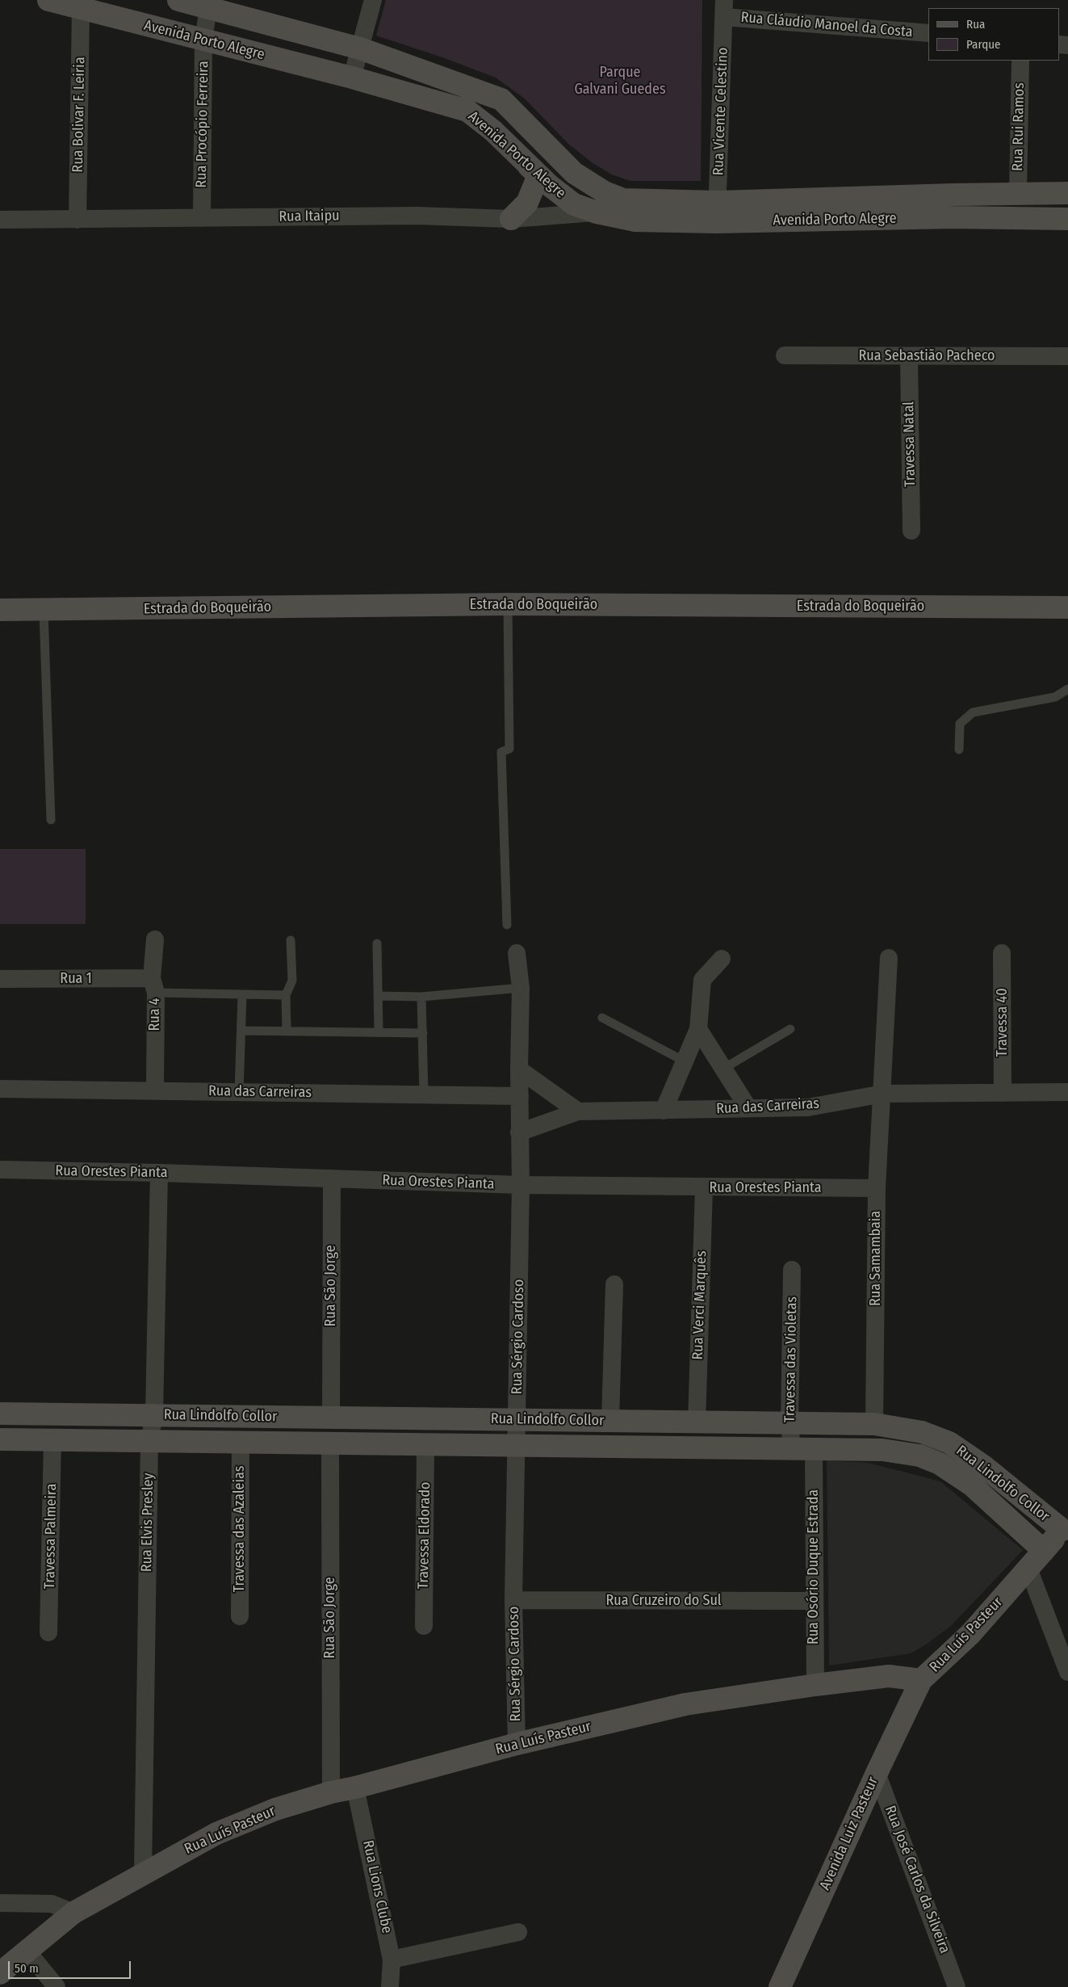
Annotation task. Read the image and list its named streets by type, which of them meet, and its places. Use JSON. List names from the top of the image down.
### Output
{
  "streets": {
    "street": [
      "Rua Cláudio Manoel da Costa",
      "Avenida Porto Alegre",
      "Rua Vicente Celestino",
      "Rua Bolivar F. Leiria",
      "Rua Procópio Ferreira",
      "Rua Rui Ramos",
      "Rua Itaipu",
      "Rua Sebastião Pacheco",
      "Travessa Natal",
      "Estrada do Boqueirão",
      "Rua 1",
      "Rua 4",
      "Travessa 40",
      "Rua das Carreiras",
      "Rua Orestes Pianta",
      "Rua Samambaia",
      "Rua São Jorge",
      "Rua Verci Marquês",
      "Rua Sérgio Cardoso",
      "Travessa das Violetas",
      "Rua Lindolfo Collor",
      "Rua Elvis Presley",
      "Travessa das Azaleias",
      "Travessa Eldorado",
      "Travessa Palmeira",
      "Rua Osório Duque Estrada",
      "Rua Cruzeiro do Sul",
      "Rua Luís Pasteur",
      "Avenida Luiz Pasteur",
      "Rua José Carlos da Silveira",
      "Rua Lions Clube"
    ]
  },
  "crossings": [
    ["Rua Cláudio Manoel da Costa", "Rua Vicente Celestino"],
    ["Avenida Porto Alegre", "Rua Vicente Celestino"],
    ["Avenida Porto Alegre", "Rua Bolivar F. Leiria"],
    ["Avenida Porto Alegre", "Rua Procópio Ferreira"],
    ["Avenida Porto Alegre", "Rua Rui Ramos"],
    ["Avenida Porto Alegre", "Rua Itaipu"],
    ["Rua Bolivar F. Leiria", "Rua Itaipu"],
    ["Rua Procópio Ferreira", "Rua Itaipu"],
    ["Rua Sebastião Pacheco", "Travessa Natal"],
    ["Rua 1", "Rua 4"],
    ["Rua 4", "Rua das Carreiras"],
    ["Travessa 40", "Rua das Carreiras"],
    ["Rua das Carreiras", "Rua Samambaia"],
    ["Rua das Carreiras", "Rua Sérgio Cardoso"],
    ["Rua Orestes Pianta", "Rua Samambaia"],
    ["Rua Orestes Pianta", "Rua São Jorge"],
    ["Rua Orestes Pianta", "Rua Verci Marquês"],
    ["Rua Orestes Pianta", "Rua Sérgio Cardoso"],
    ["Rua Orestes Pianta", "Rua Elvis Presley"],
    ["Rua Samambaia", "Rua Lindolfo Collor"],
    ["Rua São Jorge", "Rua Lindolfo Collor"],
    ["Rua São Jorge", "Rua Luís Pasteur"],
    ["Rua Verci Marquês", "Rua Lindolfo Collor"],
    ["Rua Sérgio Cardoso", "Rua Lindolfo Collor"],
    ["Rua Sérgio Cardoso", "Rua Cruzeiro do Sul"],
    ["Rua Sérgio Cardoso", "Rua Luís Pasteur"],
    ["Travessa das Violetas", "Rua Lindolfo Collor"],
    ["Rua Lindolfo Collor", "Rua Elvis Presley"],
    ["Rua Lindolfo Collor", "Travessa das Azaleias"],
    ["Rua Lindolfo Collor", "Travessa Eldorado"],
    ["Rua Lindolfo Collor", "Travessa Palmeira"],
    ["Rua Lindolfo Collor", "Rua Osório Duque Estrada"],
    ["Rua Lindolfo Collor", "Rua Luís Pasteur"],
    ["Rua Elvis Presley", "Rua Luís Pasteur"],
    ["Rua Osório Duque Estrada", "Rua Cruzeiro do Sul"],
    ["Rua Osório Duque Estrada", "Rua Luís Pasteur"],
    ["Rua Luís Pasteur", "Avenida Luiz Pasteur"],
    ["Rua Luís Pasteur", "Rua Lions Clube"],
    ["Avenida Luiz Pasteur", "Rua José Carlos da Silveira"]
  ],
  "parks": ["Parque Galvani Guedes"],
  "legend": ["Rua", "Parque"],
  "scale_bar": "50 m"
}
